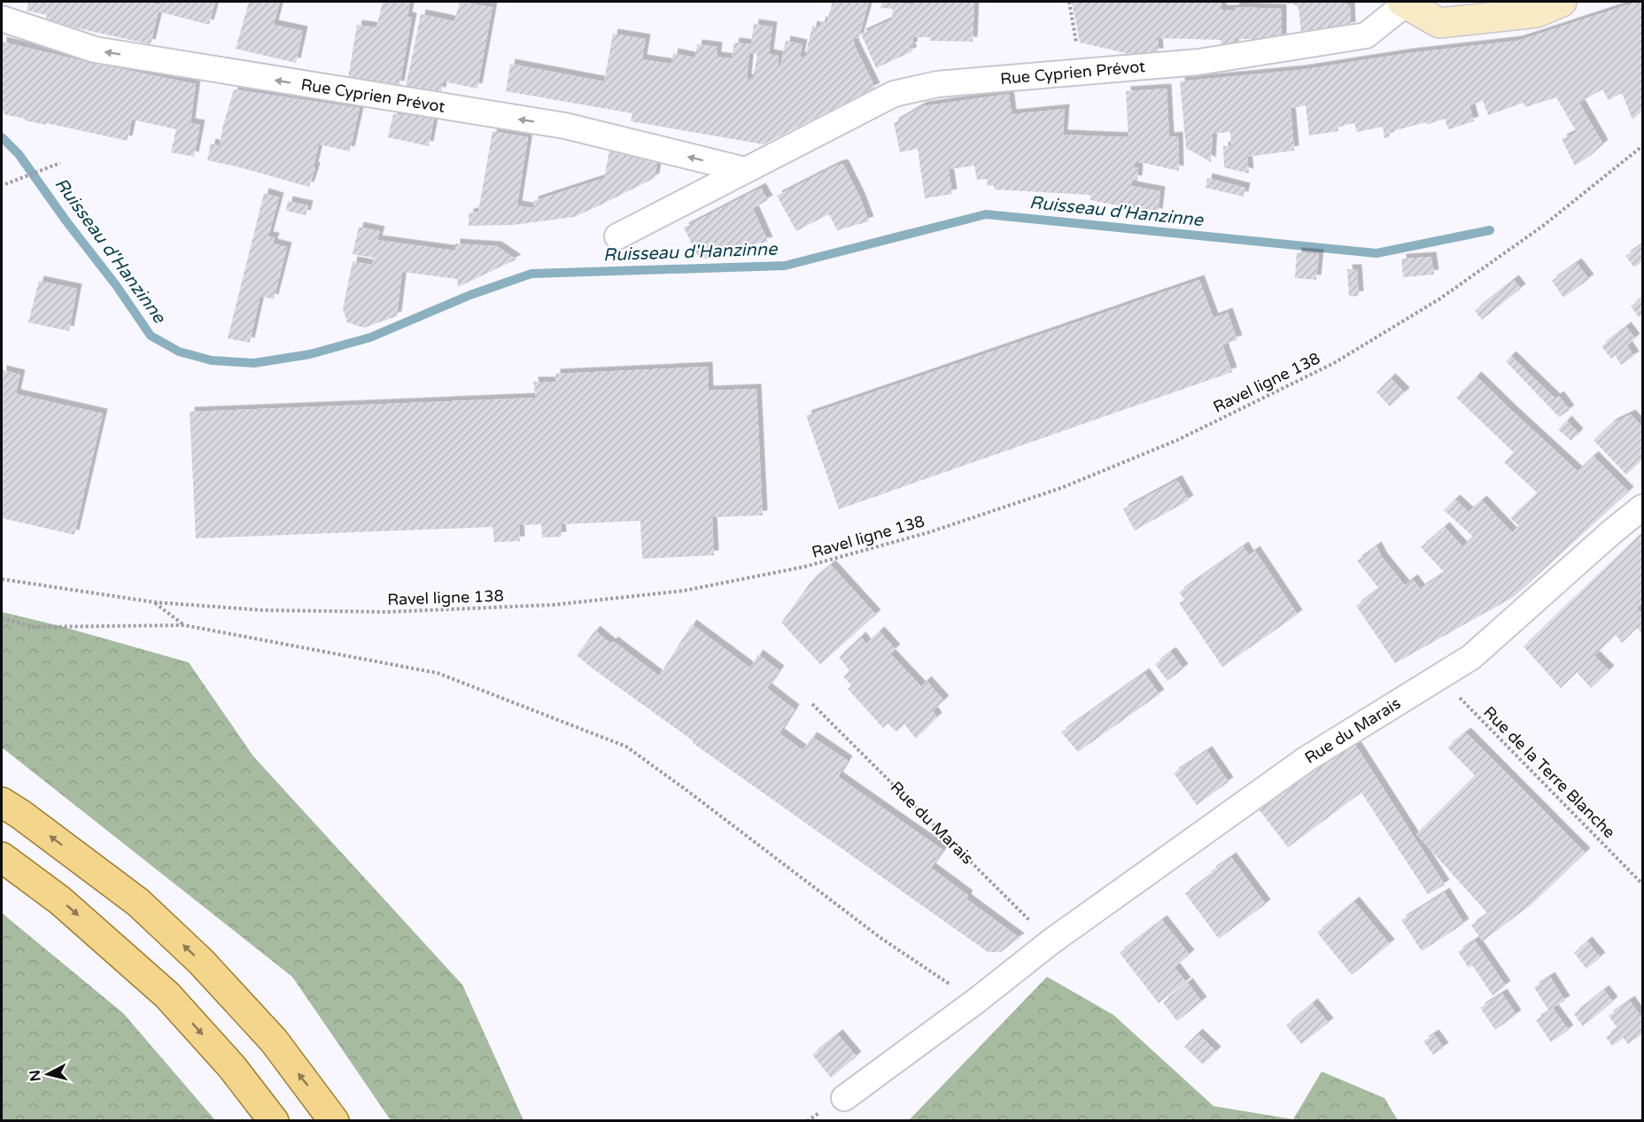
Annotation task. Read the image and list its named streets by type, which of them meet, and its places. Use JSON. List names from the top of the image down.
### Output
{
  "streets": {
    "street": ["Rue Cyprien Prévot", "Rue du Marais"],
    "path": ["Ravel ligne 138", "Rue de la Terre Blanche"]
  },
  "crossings": [
    ["Rue du Marais", "Rue de la Terre Blanche"]
  ],
  "one_way": ["Rue Cyprien Prévot"],
  "water": ["Ruisseau d'Hanzinne"],
  "north": "left"
}
